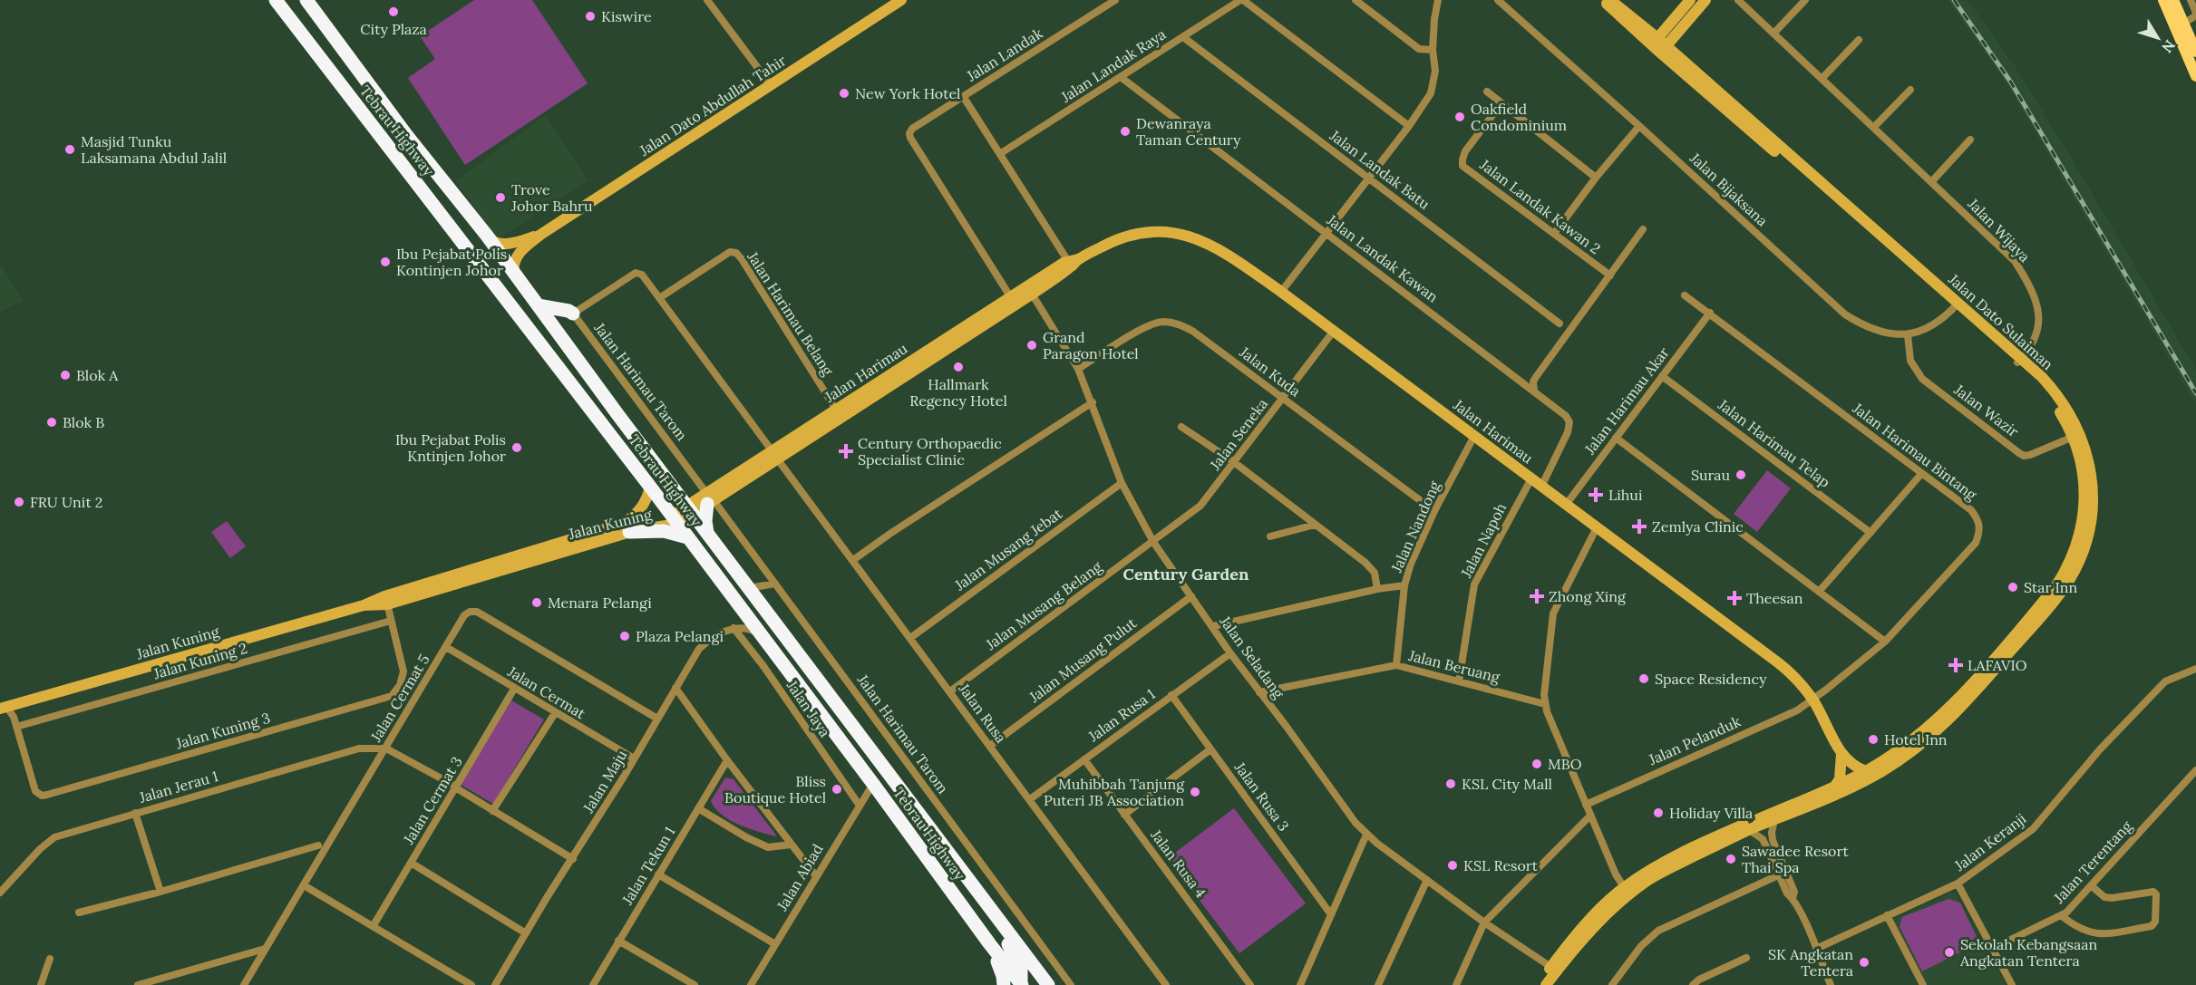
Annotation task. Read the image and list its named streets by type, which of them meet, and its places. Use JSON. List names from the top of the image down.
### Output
{
  "streets": {
    "highway": ["Tebrau Highway"],
    "street": [
      "Jalan Landak",
      "Jalan Landak Raya",
      "Jalan Dato Abdullah Tahir",
      "Jalan Landak Batu",
      "Jalan Bijaksana",
      "Jalan Landak Kawan 2",
      "Jalan Wijaya",
      "Jalan Landak Kawan",
      "Jalan Harimau Belang",
      "Jalan Dato Sulaiman",
      "Jalan Kuda",
      "Jalan Harimau",
      "Jalan Harimau Tarom",
      "Jalan Harimau Akar",
      "Jalan Wazir",
      "Jalan Seneka",
      "Jalan Harimau Telap",
      "Jalan Harimau Bintang",
      "Jalan Kuning",
      "Jalan Nandong",
      "Jalan Napoh",
      "Jalan Musang Jebat",
      "Jalan Musang Belang",
      "Jalan Seladang",
      "Jalan Musang Pulut",
      "Jalan Kuning 2",
      "Jalan Beruang",
      "Jalan Cermat",
      "Jalan Cermat 5",
      "Jalan Jaya",
      "Jalan Rusa",
      "Jalan Rusa 1",
      "Jalan Kuning 3",
      "Jalan Pelanduk",
      "Jalan Maju",
      "Jalan Jerau 1",
      "Jalan Rusa 3",
      "Jalan Cermat 3",
      "Jalan Keranji",
      "Jalan Terentang",
      "Jalan Rusa 4",
      "Jalan Tekun 1",
      "Jalan Abiad"
    ]
  },
  "crossings": [
    ["Jalan Landak", "Jalan Harimau"],
    ["Jalan Landak Raya", "Jalan Landak Batu"],
    ["Jalan Landak Raya", "Jalan Landak Kawan"],
    ["Jalan Dato Abdullah Tahir", "Tebrau Highway"],
    ["Tebrau Highway", "Jalan Harimau"],
    ["Tebrau Highway", "Jalan Kuning"],
    ["Tebrau Highway", "Jalan Abiad"],
    ["Jalan Bijaksana", "Jalan Wazir"],
    ["Jalan Wijaya", "Jalan Dato Sulaiman"],
    ["Jalan Landak Kawan", "Jalan Harimau"],
    ["Jalan Harimau Belang", "Jalan Harimau"],
    ["Jalan Harimau Belang", "Jalan Rusa"],
    ["Jalan Dato Sulaiman", "Jalan Harimau"],
    ["Jalan Dato Sulaiman", "Jalan Wazir"],
    ["Jalan Dato Sulaiman", "Jalan Seladang"],
    ["Jalan Kuda", "Jalan Seneka"],
    ["Jalan Kuda", "Jalan Nandong"],
    ["Jalan Kuda", "Jalan Seladang"],
    ["Jalan Harimau", "Jalan Harimau Tarom"],
    ["Jalan Harimau", "Jalan Harimau Akar"],
    ["Jalan Harimau", "Jalan Seneka"],
    ["Jalan Harimau", "Jalan Harimau Bintang"],
    ["Jalan Harimau", "Jalan Kuning"],
    ["Jalan Harimau", "Jalan Nandong"],
    ["Jalan Harimau", "Jalan Napoh"],
    ["Jalan Harimau", "Jalan Seladang"],
    ["Jalan Harimau", "Jalan Rusa"],
    ["Jalan Harimau", "Jalan Pelanduk"],
    ["Jalan Harimau Tarom", "Jalan Rusa"],
    ["Jalan Harimau Akar", "Jalan Harimau Telap"],
    ["Jalan Harimau Akar", "Jalan Harimau Bintang"],
    ["Jalan Seneka", "Jalan Musang Belang"],
    ["Jalan Seneka", "Jalan Seladang"],
    ["Jalan Harimau Bintang", "Jalan Pelanduk"],
    ["Jalan Kuning", "Jalan Kuning 3"],
    ["Jalan Nandong", "Jalan Beruang"],
    ["Jalan Napoh", "Jalan Beruang"],
    ["Jalan Musang Jebat", "Jalan Seladang"],
    ["Jalan Musang Jebat", "Jalan Rusa"],
    ["Jalan Musang Belang", "Jalan Seladang"],
    ["Jalan Musang Belang", "Jalan Rusa"],
    ["Jalan Seladang", "Jalan Musang Pulut"],
    ["Jalan Seladang", "Jalan Beruang"],
    ["Jalan Seladang", "Jalan Rusa 1"],
    ["Jalan Musang Pulut", "Jalan Rusa"],
    ["Jalan Kuning 2", "Jalan Kuning 3"],
    ["Jalan Cermat", "Jalan Cermat 5"],
    ["Jalan Cermat", "Jalan Maju"],
    ["Jalan Cermat", "Jalan Cermat 3"],
    ["Jalan Cermat 5", "Jalan Maju"],
    ["Jalan Cermat 5", "Jalan Jerau 1"],
    ["Jalan Jaya", "Jalan Maju"],
    ["Jalan Jaya", "Jalan Abiad"],
    ["Jalan Rusa", "Jalan Rusa 1"],
    ["Jalan Rusa 1", "Jalan Rusa 3"],
    ["Jalan Rusa 1", "Jalan Rusa 4"]
  ],
  "districts": ["Century Garden"],
  "places": {
    "other": [
      "City Plaza",
      "Kiswire",
      "New York Hotel",
      "Oakfield Condominium",
      "Dewanraya Taman Century",
      "Masjid Tunku Laksamana Abdul Jalil",
      "Trove Johor Bahru",
      "Ibu Pejabat Polis Kontinjen Johor",
      "Grand Paragon Hotel",
      "Hallmark Regency Hotel",
      "Blok A",
      "Blok B",
      "Ibu Pejabat Polis Kntinjen Johor",
      "Surau",
      "FRU Unit 2",
      "Star Inn",
      "Menara Pelangi",
      "Plaza Pelangi",
      "Space Residency",
      "Hotel Inn",
      "MBO",
      "KSL City Mall",
      "Bliss Boutique Hotel",
      "Muhibbah Tanjung Puteri JB Association",
      "Holiday Villa",
      "Sawadee Resort Thai Spa",
      "KSL Resort",
      "Sekolah Kebangsaan Angkatan Tentera",
      "SK Angkatan Tentera"
    ],
    "health": [
      "Century Orthopaedic Specialist Clinic",
      "Lihui",
      "Zemlya Clinic",
      "Zhong Xing",
      "Theesan",
      "LAFAVIO"
    ]
  },
  "north": "bottom right"
}
